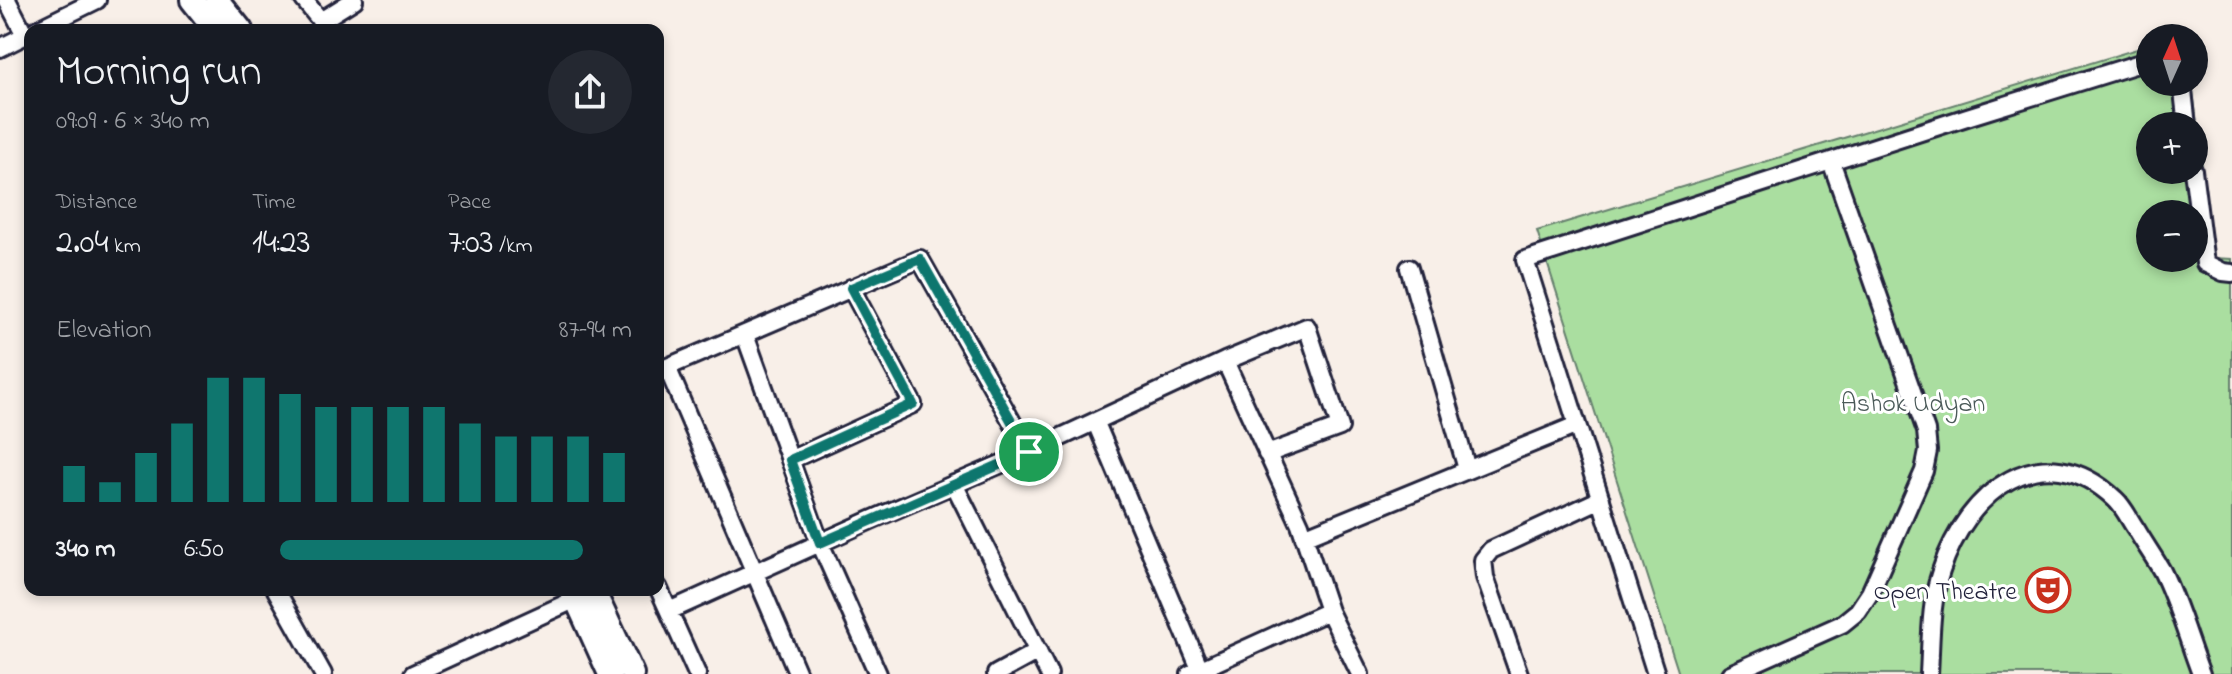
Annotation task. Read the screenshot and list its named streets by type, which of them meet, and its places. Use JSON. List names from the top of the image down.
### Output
{
  "parks": ["Ashok Udyan"],
  "places": {
    "theatre": ["Open Theatre"]
  },
  "north": "top",
  "page": {
    "map_buttons": ["+", "−"],
    "heading": ["Morning run", "09:09 · 6 × 340 m"],
    "stats": [
      ["Distance", "2.04 km"],
      ["Time", "14:23"],
      ["Pace", "7:03 /km"]
    ],
    "chart": ["Elevation", "87–94 m"],
    "list": [
      {
        "name": "340 m",
        "note": "6:50"
      }
    ]
  }
}
